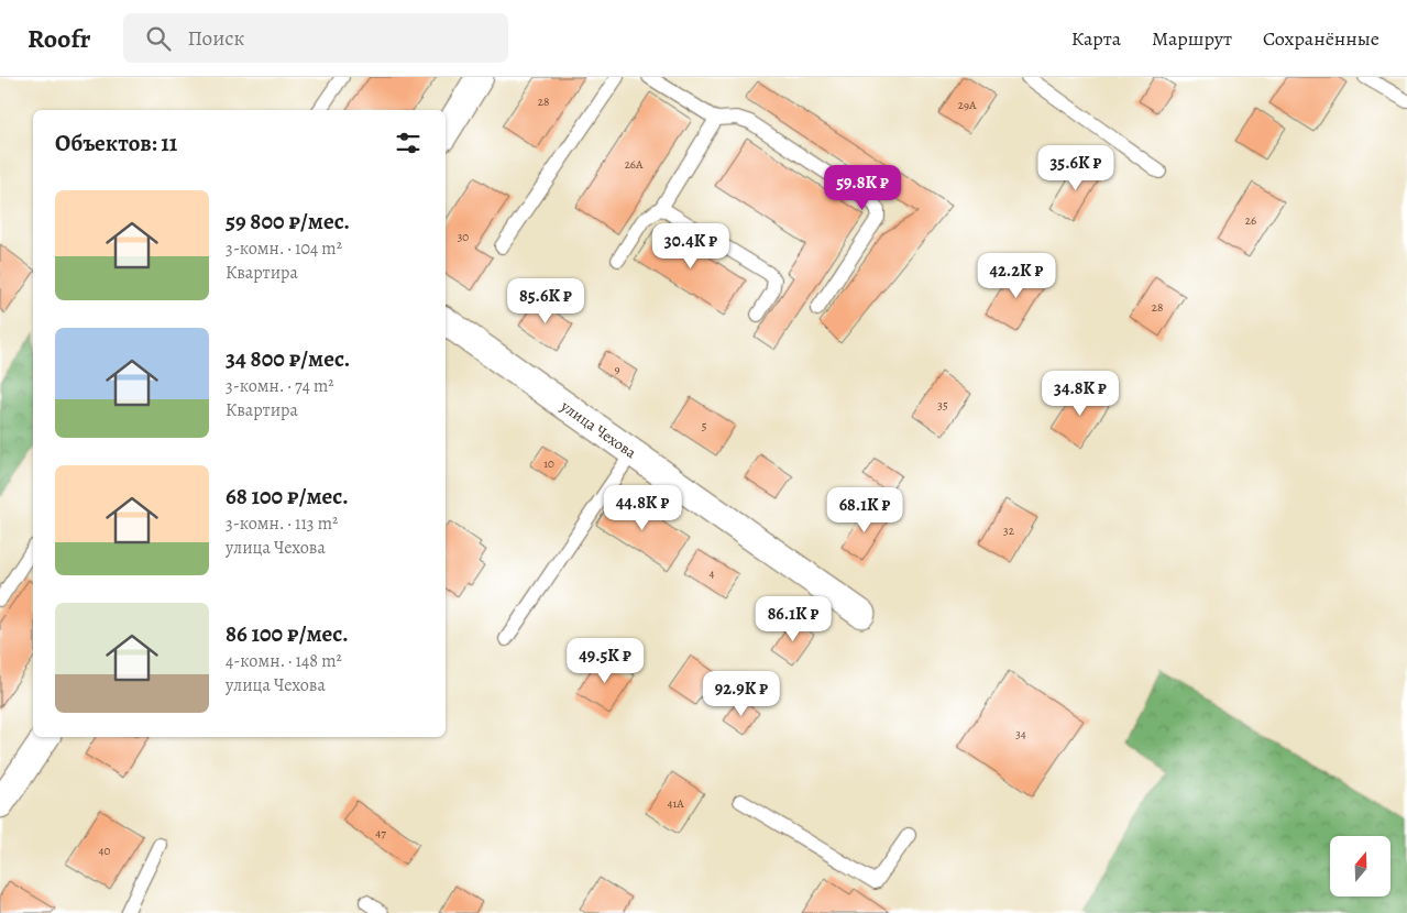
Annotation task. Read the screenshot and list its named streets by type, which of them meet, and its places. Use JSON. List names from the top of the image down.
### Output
{
  "streets": {
    "street": ["улица Чехова"]
  },
  "house_numbers": [
    "28",
    "29А",
    "26А",
    "26",
    "30",
    "28",
    "9",
    "35",
    "5",
    "10",
    "32",
    "4",
    "34",
    "41А",
    "47",
    "40"
  ],
  "north": "top",
  "page": {
    "header": "Roofr",
    "search": "Поиск",
    "nav": ["Карта", "Маршрут", "Сохранённые"],
    "heading": "Объектов: 11",
    "price": [
      "35.6K ₽",
      "59.8K ₽",
      "30.4K ₽",
      "42.2K ₽",
      "85.6K ₽",
      "34.8K ₽",
      "44.8K ₽",
      "68.1K ₽",
      "86.1K ₽",
      "49.5K ₽",
      "92.9K ₽"
    ],
    "list": [
      {
        "name": "59 800 ₽/мес.",
        "note": "3-комн. · 104 m² · Квартира"
      },
      {
        "name": "34 800 ₽/мес.",
        "note": "3-комн. · 74 m² · Квартира"
      },
      {
        "name": "68 100 ₽/мес.",
        "note": "3-комн. · 113 m² · улица Чехова"
      },
      {
        "name": "86 100 ₽/мес.",
        "note": "4-комн. · 148 m² · улица Чехова"
      }
    ]
  }
}
